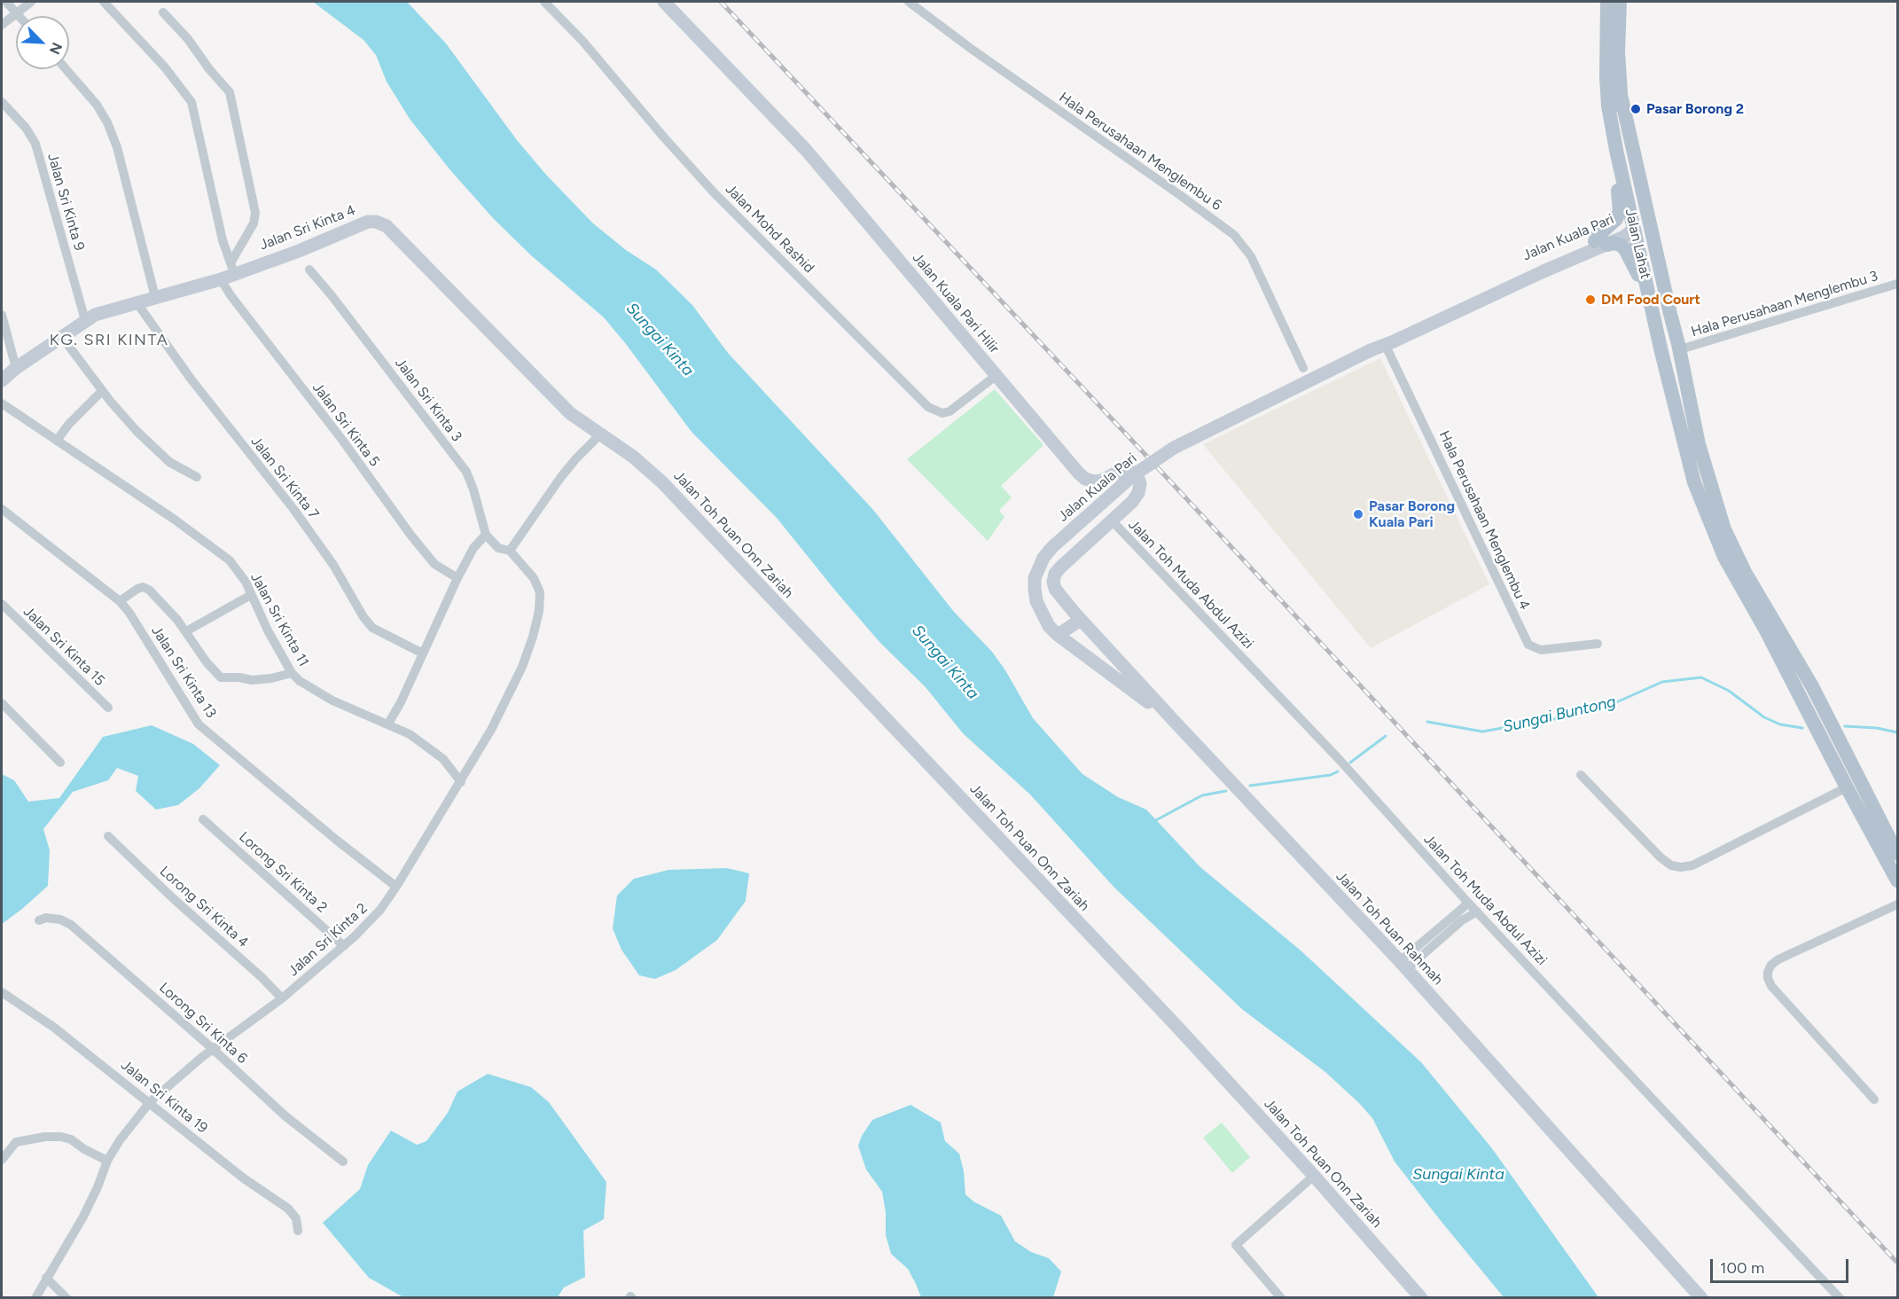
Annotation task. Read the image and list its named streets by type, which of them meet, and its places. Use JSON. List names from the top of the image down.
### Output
{
  "streets": {
    "main road": ["Jalan Lahat"],
    "street": [
      "Hala Perusahaan Menglembu 6",
      "Jalan Sri Kinta 9",
      "Jalan Sri Kinta 4",
      "Jalan Mohd Rashid",
      "Jalan Kuala Pari",
      "Jalan Kuala Pari Hilir",
      "Hala Perusahaan Menglembu 3",
      "Jalan Sri Kinta 3",
      "Jalan Sri Kinta 5",
      "Jalan Sri Kinta 7",
      "Hala Perusahaan Menglembu 4",
      "Jalan Toh Puan Onn Zariah",
      "Jalan Toh Muda Abdul Azizi",
      "Jalan Sri Kinta 11",
      "Jalan Sri Kinta 15",
      "Jalan Sri Kinta 13",
      "Lorong Sri Kinta 2",
      "Lorong Sri Kinta 4",
      "Jalan Toh Puan Rahmah",
      "Jalan Sri Kinta 2",
      "Lorong Sri Kinta 6",
      "Jalan Sri Kinta 19"
    ]
  },
  "crossings": [
    ["Jalan Sri Kinta 9", "Jalan Sri Kinta 4"],
    ["Jalan Sri Kinta 4", "Jalan Sri Kinta 5"],
    ["Jalan Sri Kinta 4", "Jalan Sri Kinta 7"],
    ["Jalan Sri Kinta 4", "Jalan Toh Puan Onn Zariah"],
    ["Jalan Mohd Rashid", "Jalan Kuala Pari Hilir"],
    ["Jalan Kuala Pari", "Jalan Lahat"],
    ["Jalan Kuala Pari", "Hala Perusahaan Menglembu 4"],
    ["Jalan Kuala Pari", "Jalan Toh Puan Rahmah"],
    ["Jalan Kuala Pari Hilir", "Jalan Toh Muda Abdul Azizi"],
    ["Jalan Kuala Pari Hilir", "Jalan Toh Puan Rahmah"],
    ["Jalan Sri Kinta 11", "Jalan Sri Kinta 2"],
    ["Jalan Sri Kinta 13", "Jalan Sri Kinta 2"],
    ["Lorong Sri Kinta 2", "Jalan Sri Kinta 2"],
    ["Lorong Sri Kinta 4", "Jalan Sri Kinta 2"],
    ["Jalan Sri Kinta 2", "Lorong Sri Kinta 6"],
    ["Jalan Sri Kinta 2", "Jalan Sri Kinta 19"]
  ],
  "districts": ["KG. SRI KINTA"],
  "water": ["Sungai Kinta", "Sungai Buntong"],
  "places": ["Pasar Borong 2", "DM Food Court", "Pasar Borong Kuala Pari"],
  "scale_bar": "100 m",
  "north": "bottom right"
}
